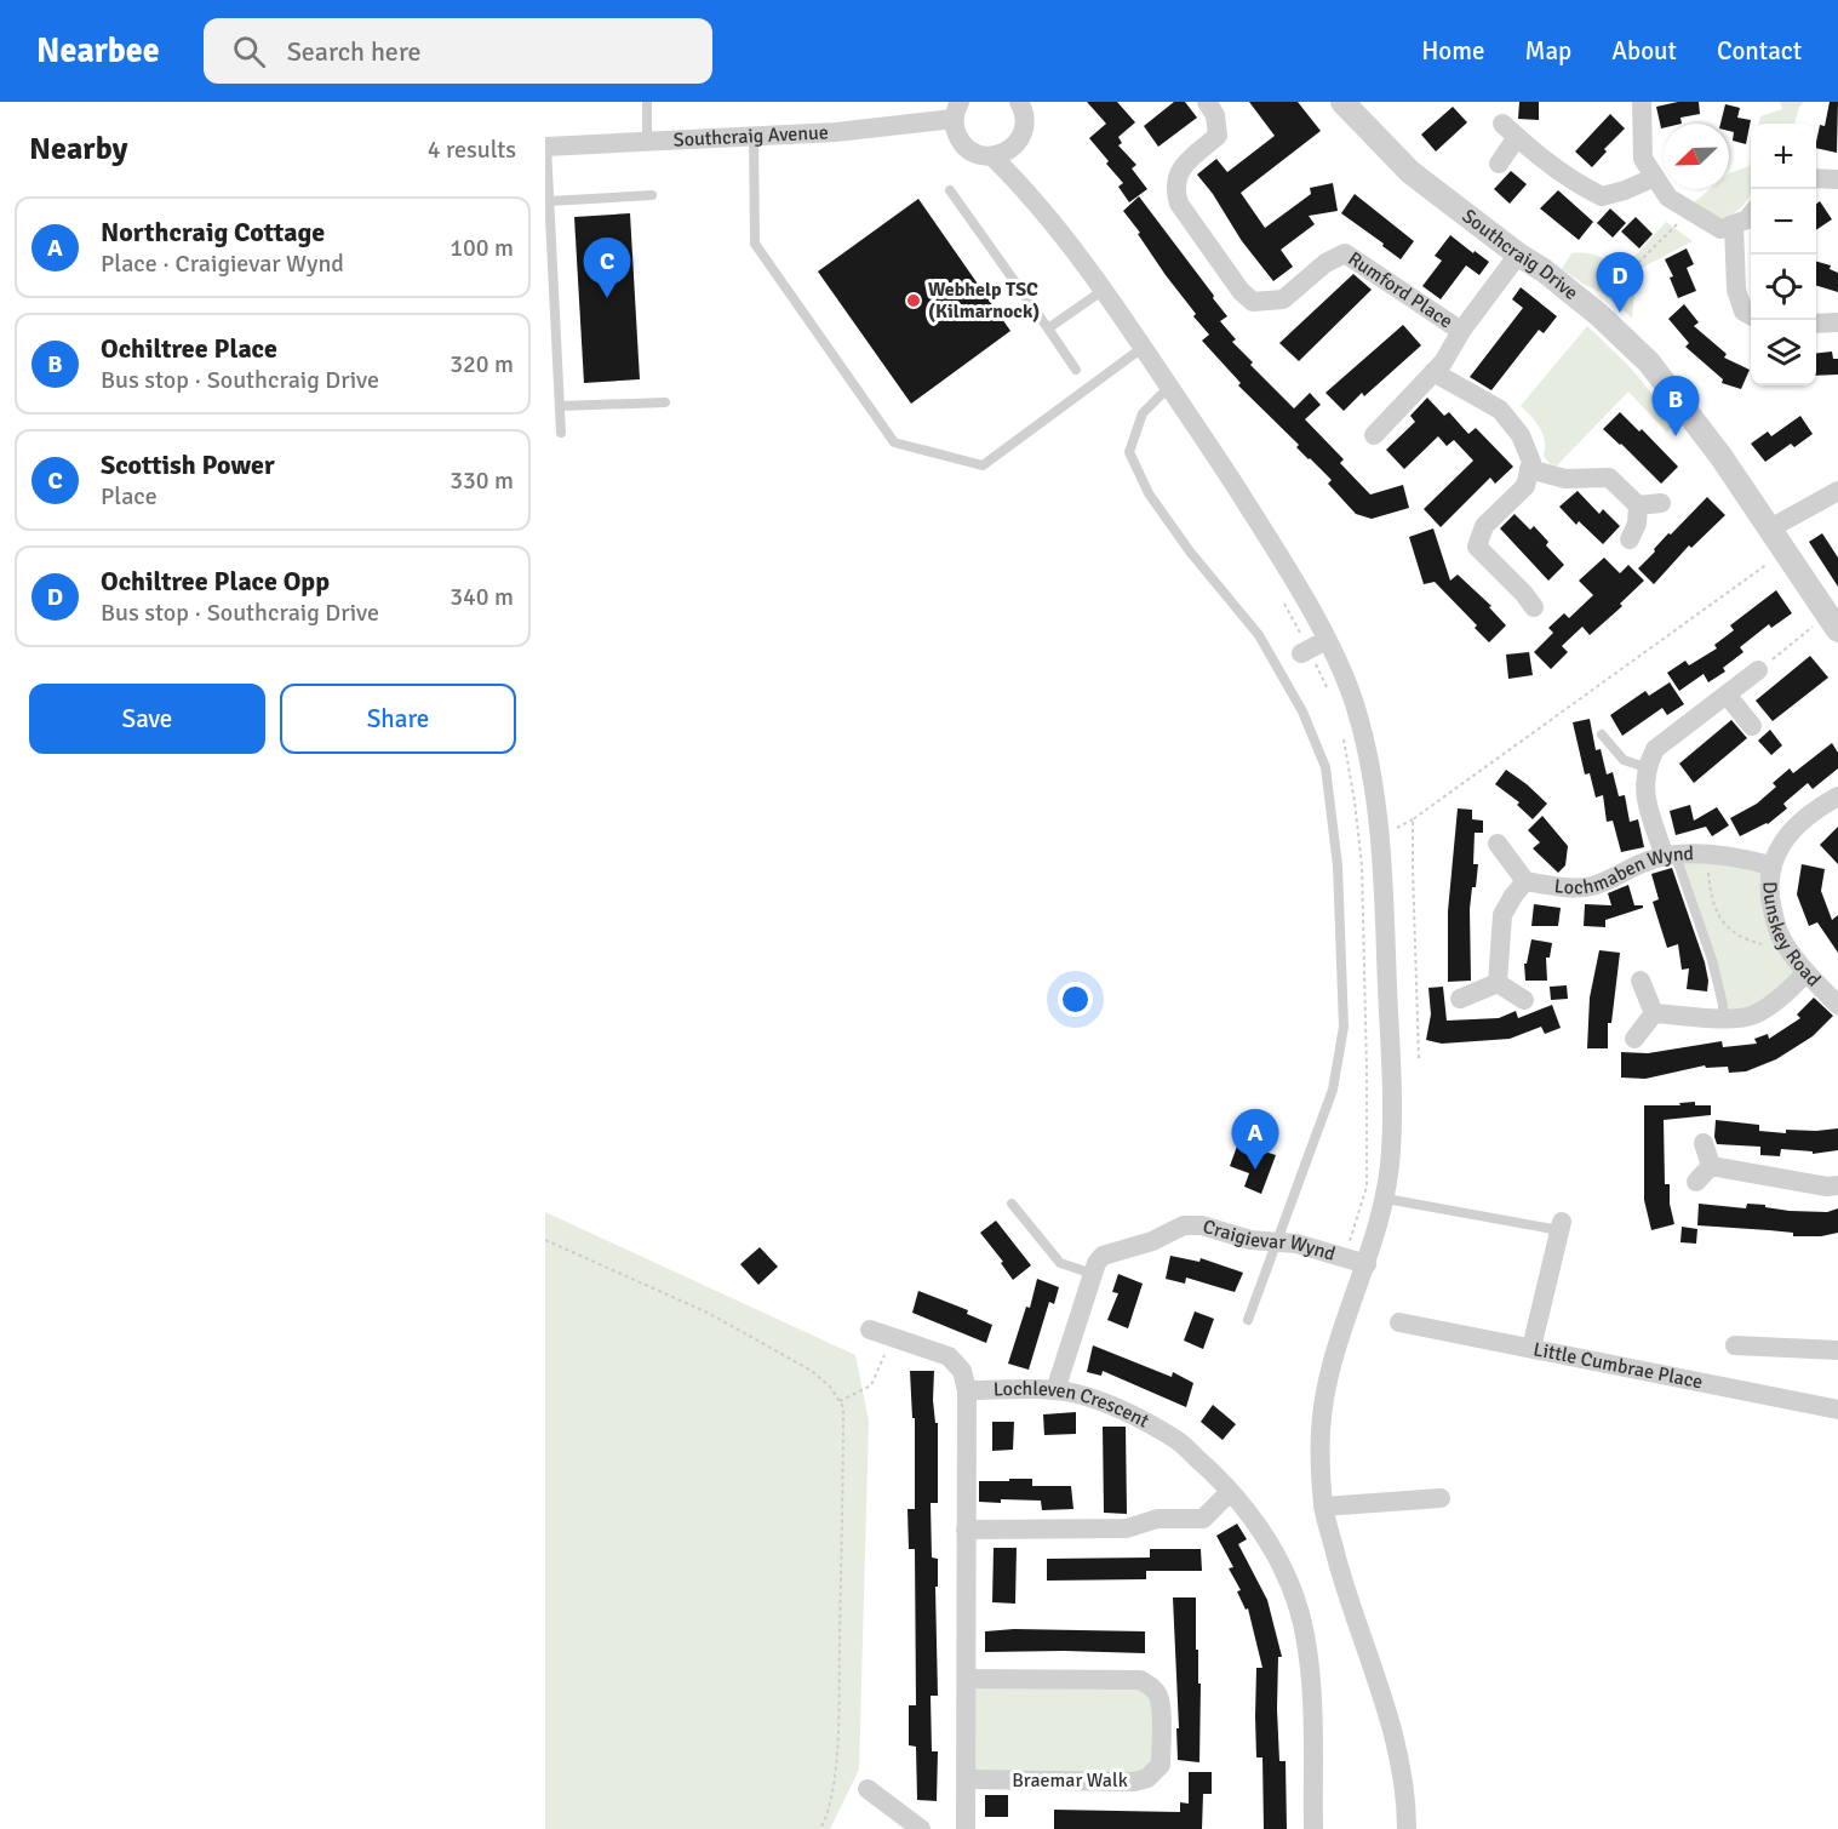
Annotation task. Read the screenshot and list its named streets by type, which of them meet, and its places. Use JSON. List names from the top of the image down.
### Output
{
  "streets": {
    "street": [
      "Southcraig Avenue",
      "Southcraig Drive",
      "Rumford Place",
      "Lochmaben Wynd",
      "Dunskey Road",
      "Craigievar Wynd",
      "Little Cumbrae Place",
      "Lochleven Crescent",
      "Braemar Walk"
    ]
  },
  "crossings": [
    ["Lochmaben Wynd", "Dunskey Road"],
    ["Craigievar Wynd", "Lochleven Crescent"],
    ["Lochleven Crescent", "Braemar Walk"]
  ],
  "places": ["Webhelp TSC (Kilmarnock)"],
  "north": "bottom left",
  "page": {
    "header": "Nearbee",
    "search": "Search here",
    "nav": [
      "Home",
      "Map",
      "About",
      "Contact"
    ],
    "heading": ["Nearby", "4 results"],
    "map_buttons": ["+", "−"],
    "list": [
      {
        "mark": "A",
        "name": "Northcraig Cottage",
        "note": "Place · Craigievar Wynd",
        "value": "100 m"
      },
      {
        "mark": "B",
        "name": "Ochiltree Place",
        "note": "Bus stop · Southcraig Drive",
        "value": "320 m"
      },
      {
        "mark": "C",
        "name": "Scottish Power",
        "note": "Place",
        "value": "330 m"
      },
      {
        "mark": "D",
        "name": "Ochiltree Place Opp",
        "note": "Bus stop · Southcraig Drive",
        "value": "340 m"
      }
    ],
    "pins": [
      "C",
      "D",
      "B",
      "A"
    ],
    "buttons": ["Save", "Share"]
  }
}
